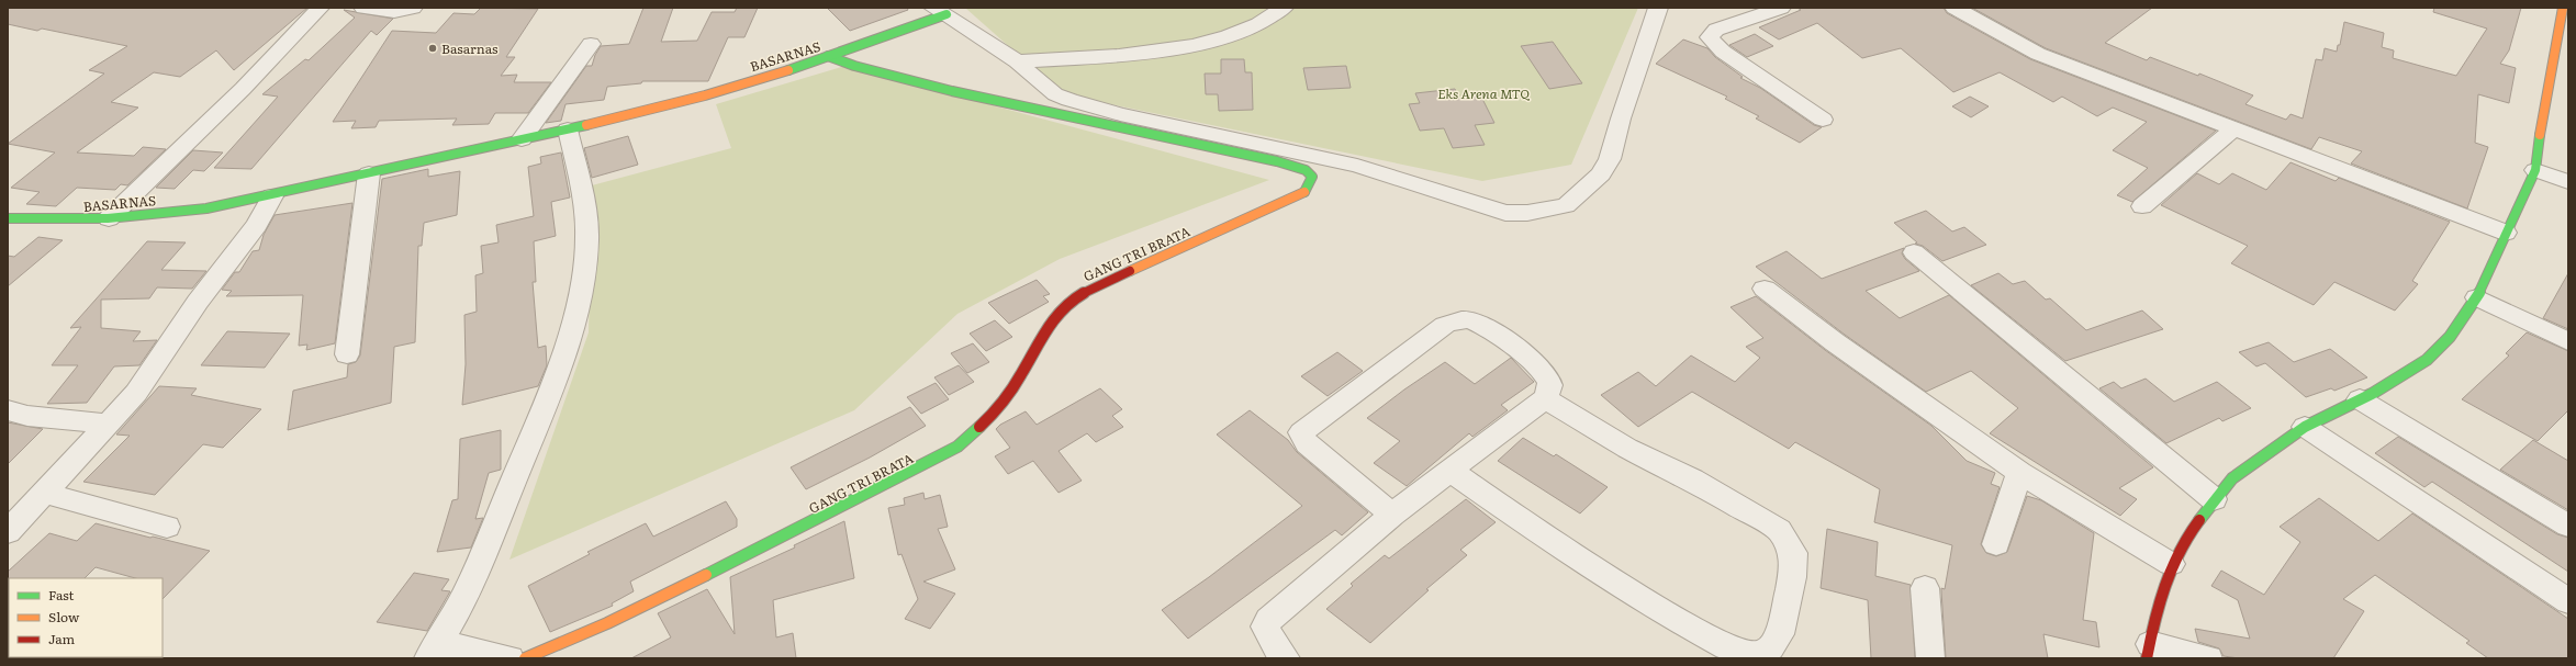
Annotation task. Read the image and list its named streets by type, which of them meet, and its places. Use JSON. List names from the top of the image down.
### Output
{
  "streets": {
    "main road": ["BASARNAS", "GANG TRI BRATA"]
  },
  "crossings": [
    ["BASARNAS", "GANG TRI BRATA"]
  ],
  "parks": ["Eks Arena MTQ"],
  "places": ["Basarnas"],
  "legend": ["Fast", "Slow", "Jam"]
}
